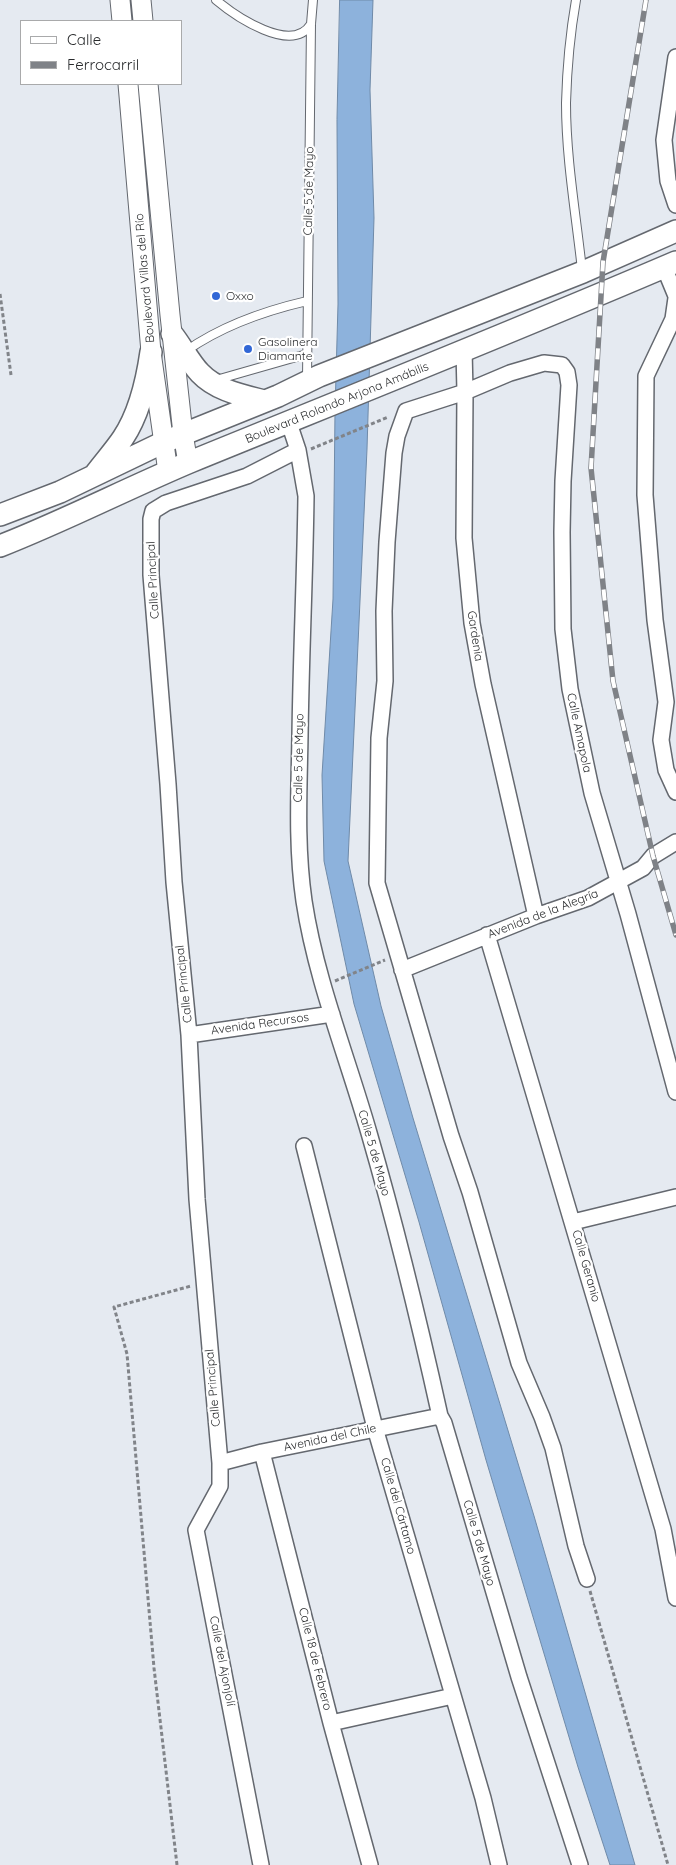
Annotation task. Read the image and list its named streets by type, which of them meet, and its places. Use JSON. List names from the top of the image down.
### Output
{
  "streets": {
    "main road": ["Boulevard Rolando Arjona Amábilis"],
    "street": [
      "Calle 5 de Mayo",
      "Boulevard Villas del Río",
      "Calle Principal",
      "Gardenia",
      "Calle Amapola",
      "Avenida de la Alegría",
      "Avenida Recursos",
      "Calle Geranio",
      "Avenida del Chile",
      "Calle del Cártamo",
      "Calle 18 de Febrero",
      "Calle del Ajonjolí"
    ]
  },
  "crossings": [
    ["Calle 5 de Mayo", "Boulevard Rolando Arjona Amábilis"],
    ["Calle 5 de Mayo", "Calle Principal"],
    ["Calle 5 de Mayo", "Avenida Recursos"],
    ["Calle 5 de Mayo", "Avenida del Chile"],
    ["Boulevard Villas del Río", "Boulevard Rolando Arjona Amábilis"],
    ["Boulevard Rolando Arjona Amábilis", "Gardenia"],
    ["Calle Principal", "Avenida Recursos"],
    ["Calle Principal", "Avenida del Chile"],
    ["Calle Principal", "Calle del Ajonjolí"],
    ["Gardenia", "Calle Amapola"],
    ["Gardenia", "Avenida de la Alegría"],
    ["Calle Amapola", "Avenida de la Alegría"],
    ["Avenida de la Alegría", "Calle Geranio"],
    ["Avenida del Chile", "Calle del Cártamo"],
    ["Avenida del Chile", "Calle 18 de Febrero"],
    ["Avenida del Chile", "Calle del Ajonjolí"]
  ],
  "places": ["Oxxo", "Gasolinera Diamante"],
  "legend": ["Calle", "Ferrocarril"]
}
